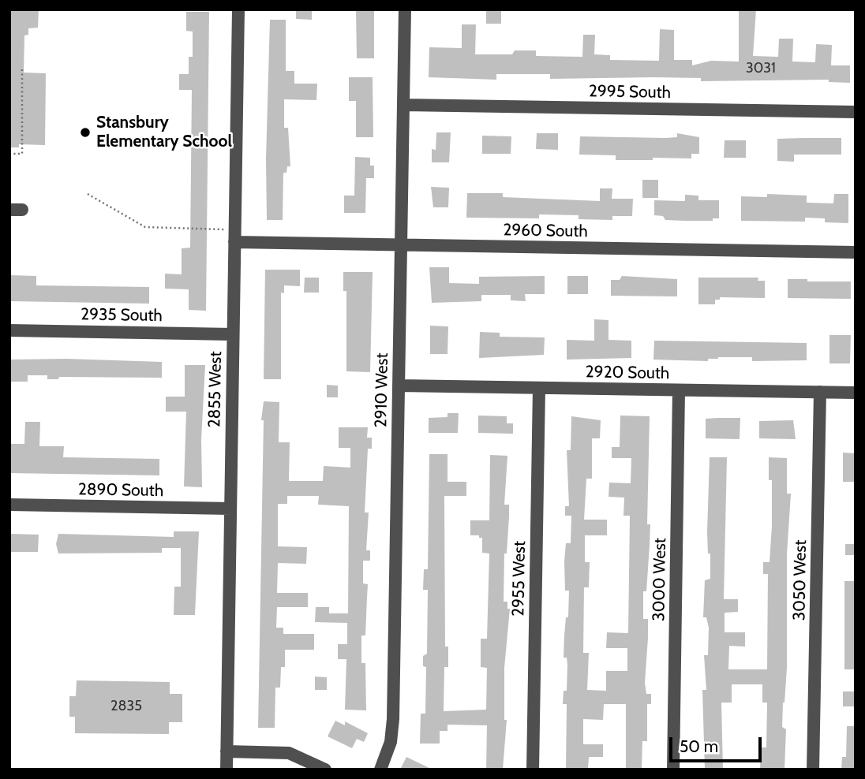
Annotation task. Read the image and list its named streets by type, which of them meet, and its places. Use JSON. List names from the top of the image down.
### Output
{
  "streets": {
    "street": [
      "2995 South",
      "2960 South",
      "2935 South",
      "2920 South",
      "2855 West",
      "2910 West",
      "2890 South",
      "2955 West",
      "3000 West",
      "3050 West"
    ]
  },
  "crossings": [
    ["2995 South", "2910 West"],
    ["2960 South", "2855 West"],
    ["2960 South", "2910 West"],
    ["2935 South", "2855 West"],
    ["2920 South", "2910 West"],
    ["2920 South", "2955 West"],
    ["2920 South", "3000 West"],
    ["2920 South", "3050 West"],
    ["2855 West", "2890 South"]
  ],
  "places": ["Stansbury Elementary School"],
  "house_numbers": ["3031", "2835"],
  "scale_bar": "50 m"
}
